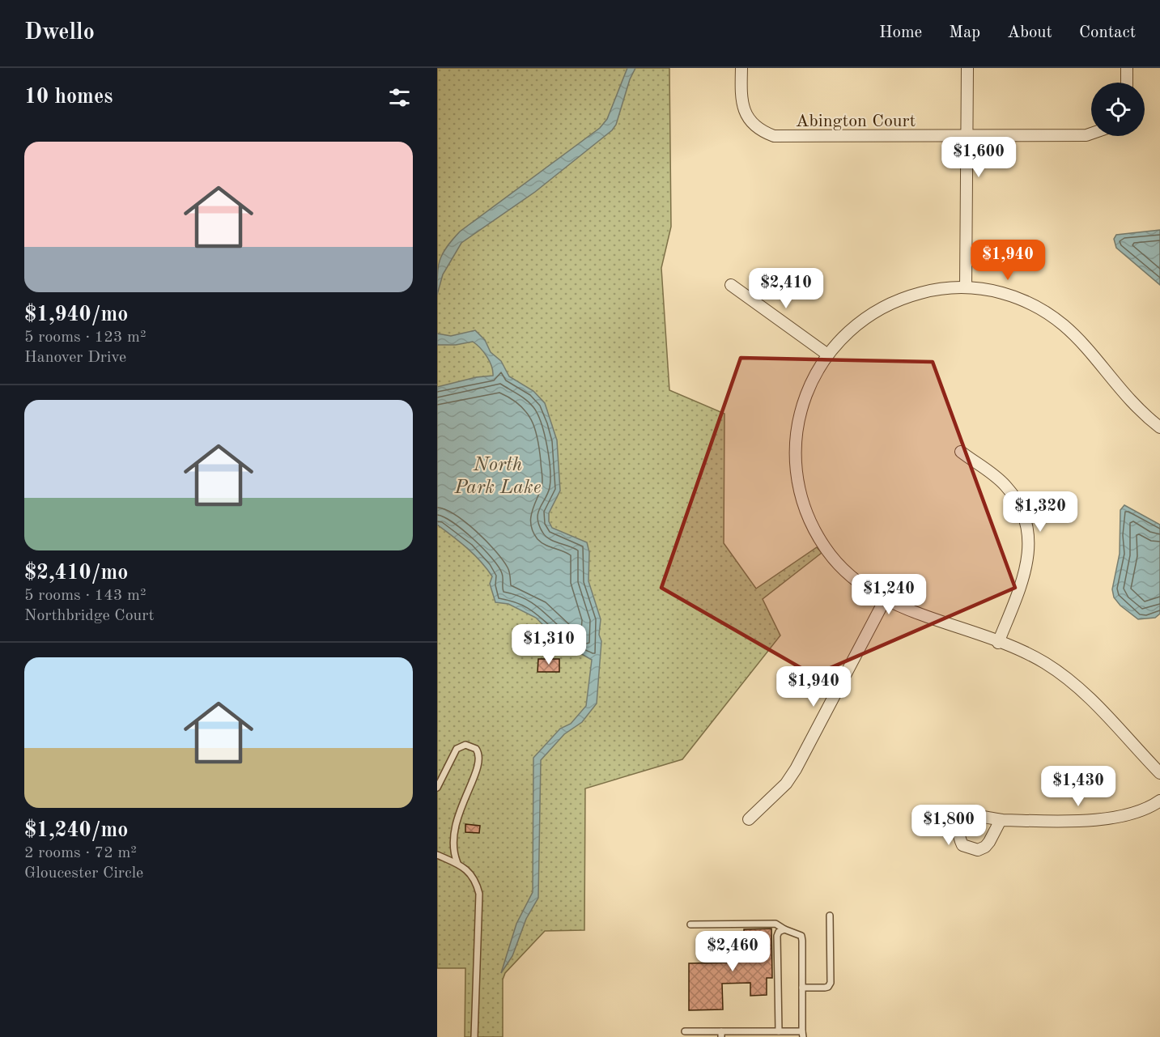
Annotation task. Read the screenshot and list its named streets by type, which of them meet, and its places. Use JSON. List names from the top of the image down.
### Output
{
  "streets": {
    "street": ["Abington Court"]
  },
  "water": ["North Park Lake"],
  "page": {
    "header": "Dwello",
    "nav": [
      "Home",
      "Map",
      "About",
      "Contact"
    ],
    "heading": "10 homes",
    "list": [
      {
        "name": "$1,940/mo",
        "note": "5 rooms · 123 m² · Hanover Drive"
      },
      {
        "name": "$2,410/mo",
        "note": "5 rooms · 143 m² · Northbridge Court"
      },
      {
        "name": "$1,240/mo",
        "note": "2 rooms · 72 m² · Gloucester Circle"
      }
    ],
    "price": [
      "$1,600",
      "$1,940",
      "$2,410",
      "$1,320",
      "$1,240",
      "$1,310",
      "$1,940",
      "$1,430",
      "$1,800",
      "$2,460"
    ]
  }
}
